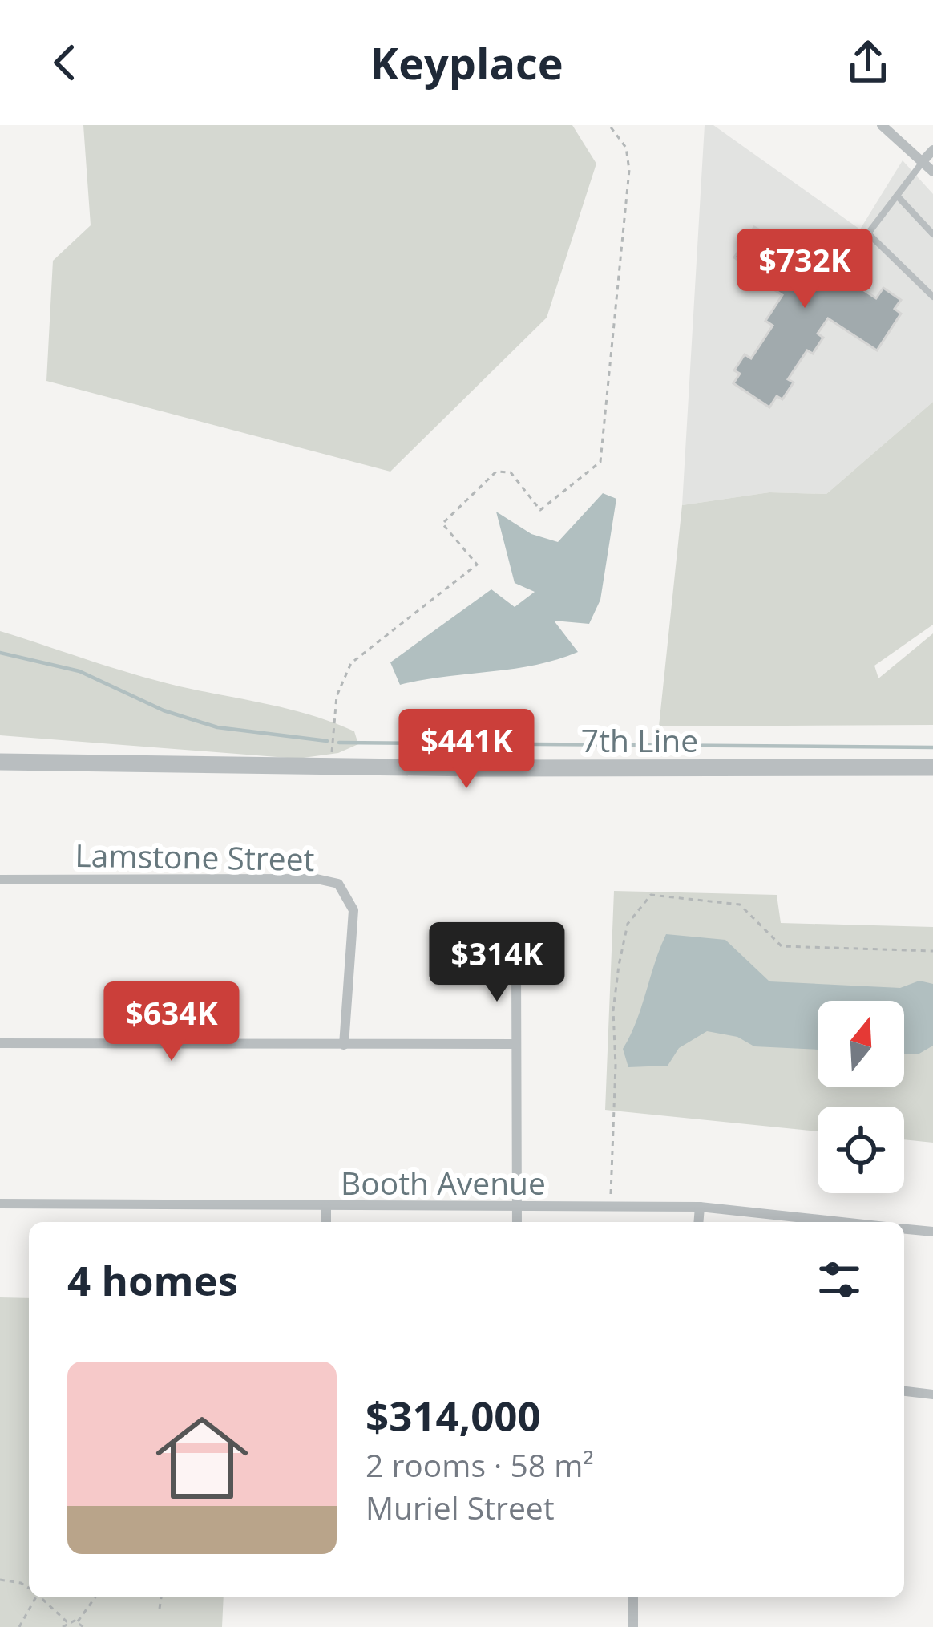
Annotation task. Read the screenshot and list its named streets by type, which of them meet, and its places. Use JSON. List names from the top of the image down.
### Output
{
  "streets": {
    "street": ["7th Line", "Lamstone Street", "Booth Avenue"]
  },
  "north": "top",
  "page": {
    "header": "Keyplace",
    "price": [
      "$732K",
      "$441K",
      "$314K",
      "$634K"
    ],
    "heading": "4 homes",
    "list": [
      {
        "name": "$314,000",
        "note": "2 rooms · 58 m² · Muriel Street"
      }
    ]
  }
}
